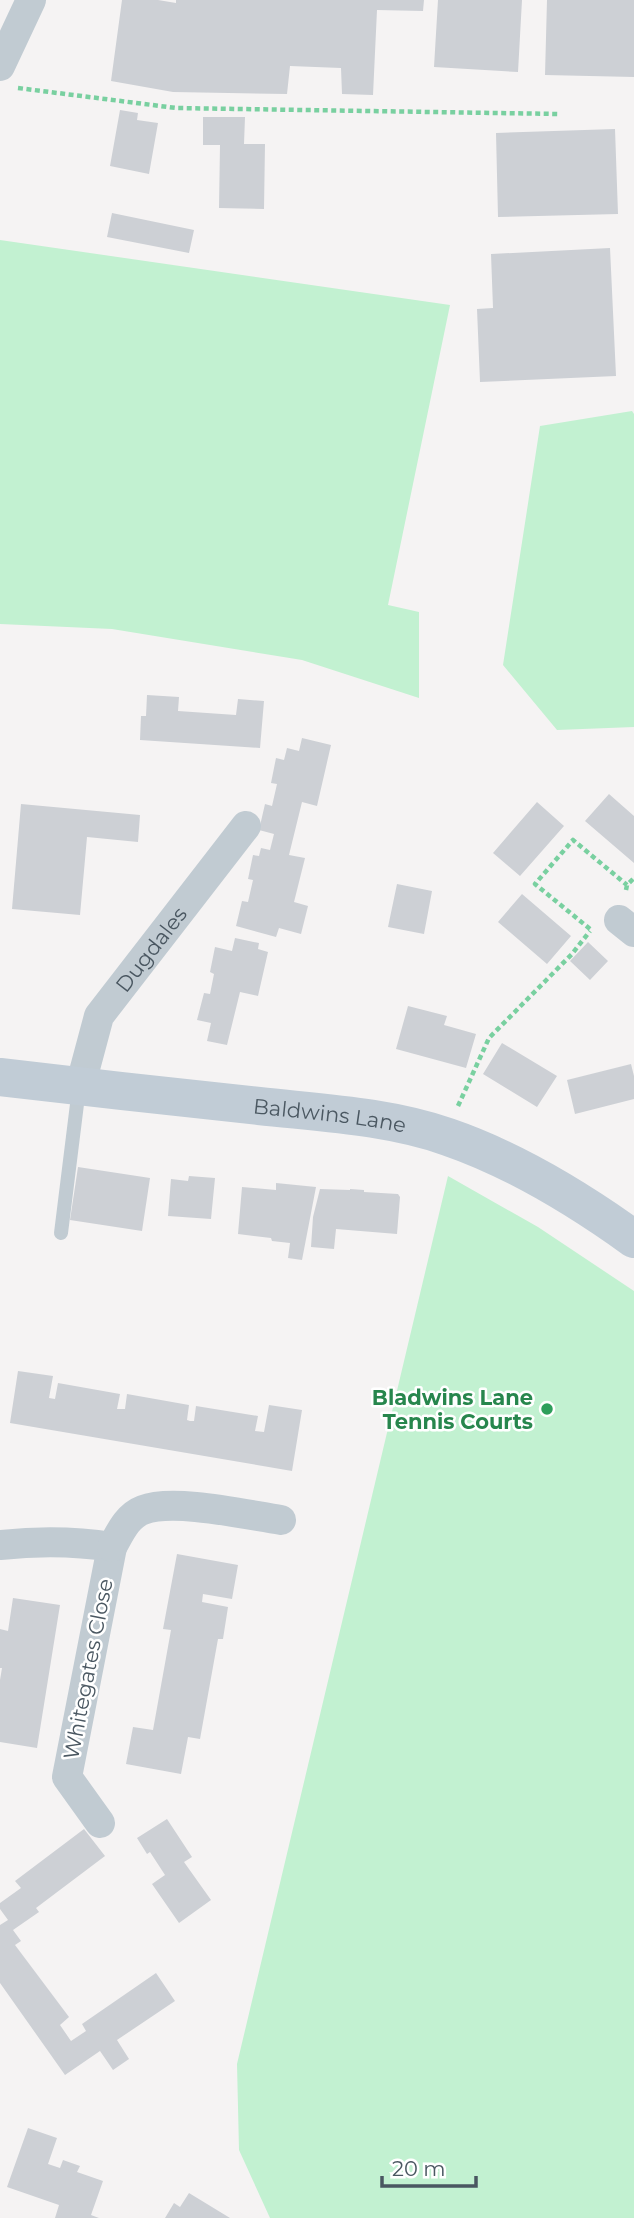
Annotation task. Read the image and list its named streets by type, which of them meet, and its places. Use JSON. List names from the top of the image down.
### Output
{
  "streets": {
    "street": ["Dugdales", "Baldwins Lane", "Whitegates Close"]
  },
  "crossings": [
    ["Dugdales", "Baldwins Lane"]
  ],
  "places": ["Bladwins Lane Tennis Courts"],
  "scale_bar": "20 m"
}
